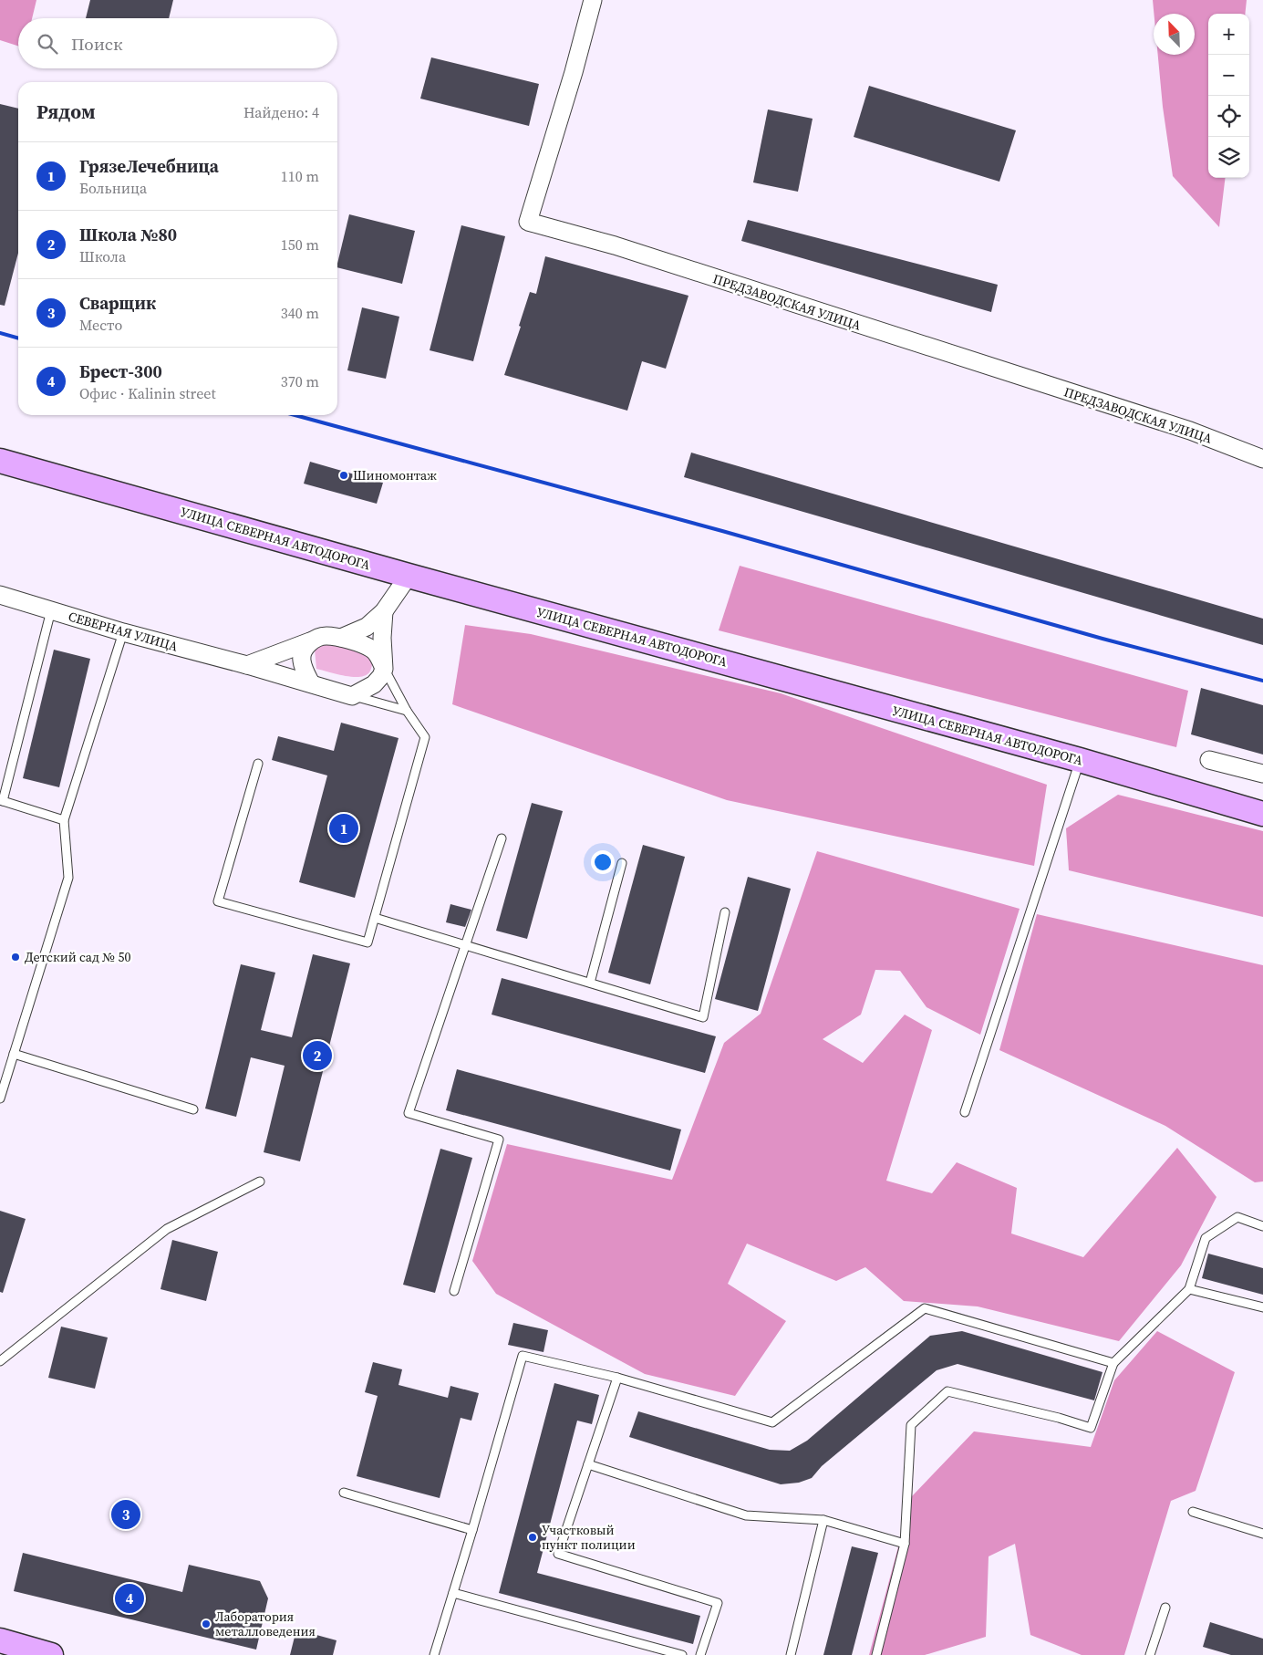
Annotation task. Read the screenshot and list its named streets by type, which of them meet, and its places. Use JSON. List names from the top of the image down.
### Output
{
  "streets": {
    "main road": ["УЛИЦА СЕВЕРНАЯ АВТОДОРОГА"],
    "street": ["ПРЕДЗАВОДСКАЯ УЛИЦА", "СЕВЕРНАЯ УЛИЦА"]
  },
  "places": [
    "Шиномонтаж",
    "Детский сад № 50",
    "Участковый пункт полиции",
    "Лаборатория металловедения"
  ],
  "north": "top left",
  "page": {
    "map_buttons": ["+", "−"],
    "search": "Поиск",
    "heading": ["Рядом", "Найдено: 4"],
    "list": [
      {
        "mark": "1",
        "name": "ГрязеЛечебница",
        "note": "Больница",
        "value": "110 m"
      },
      {
        "mark": "2",
        "name": "Школа №80",
        "note": "Школа",
        "value": "150 m"
      },
      {
        "mark": "3",
        "name": "Сварщик",
        "note": "Место",
        "value": "340 m"
      },
      {
        "mark": "4",
        "name": "Брест-300",
        "note": "Офис · Kalinin street",
        "value": "370 m"
      }
    ],
    "pins": [
      "1",
      "2",
      "3",
      "4"
    ]
  }
}
